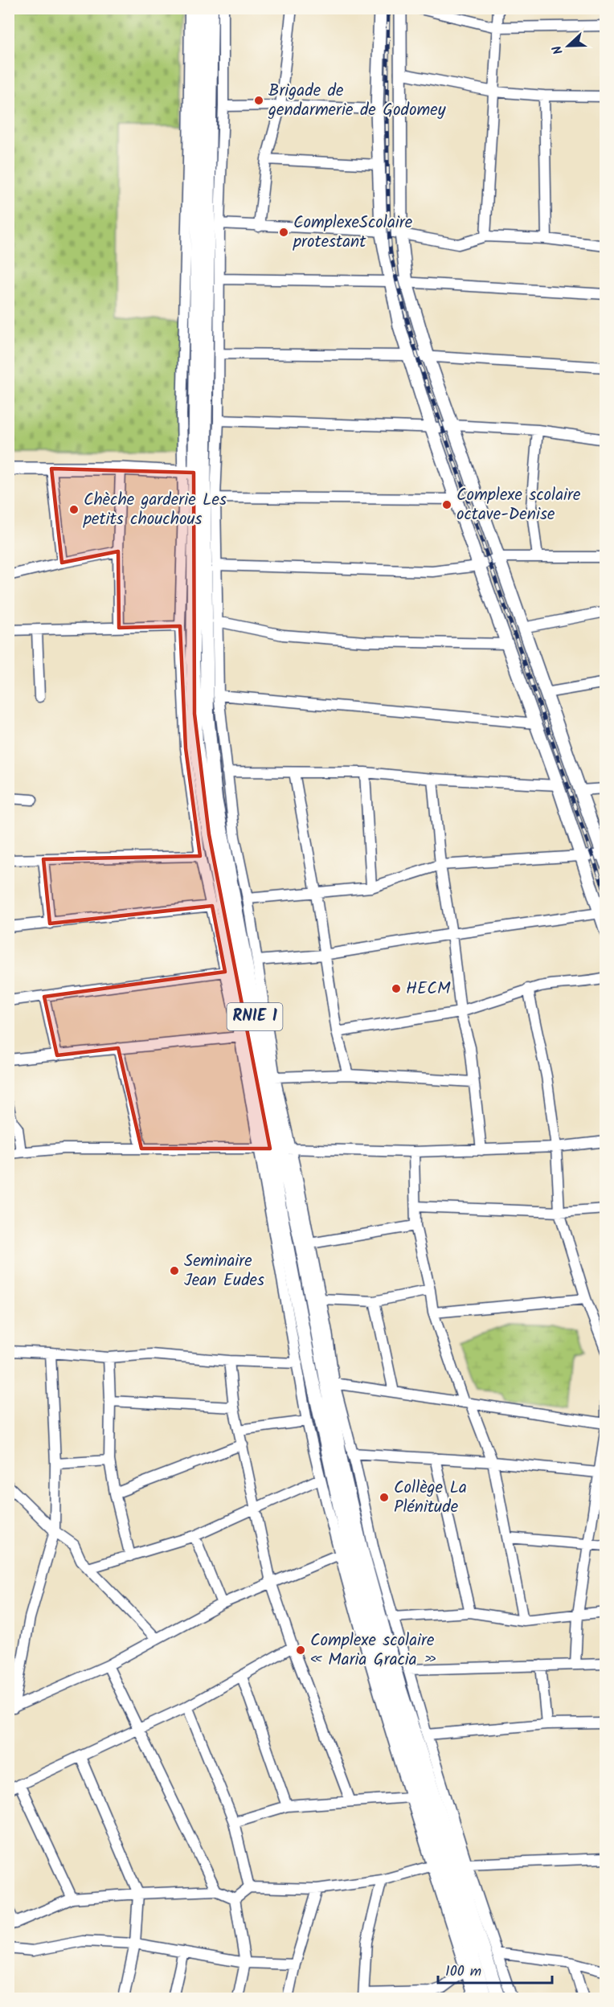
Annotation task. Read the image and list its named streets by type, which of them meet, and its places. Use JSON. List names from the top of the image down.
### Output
{
  "streets": {
    "highway": ["RNIE 1"]
  },
  "places": [
    "Brigade de gendarmerie de Godomey",
    "ComplexeScolaire protestant",
    "Complexe scolaire octave-Denise",
    "Chèche garderie Les petits chouchous",
    "HECM",
    "Seminaire Jean Eudes",
    "Collège La Plénitude",
    "Complexe scolaire « Maria Gracia »"
  ],
  "scale_bar": "100 m",
  "north": "left"
}
